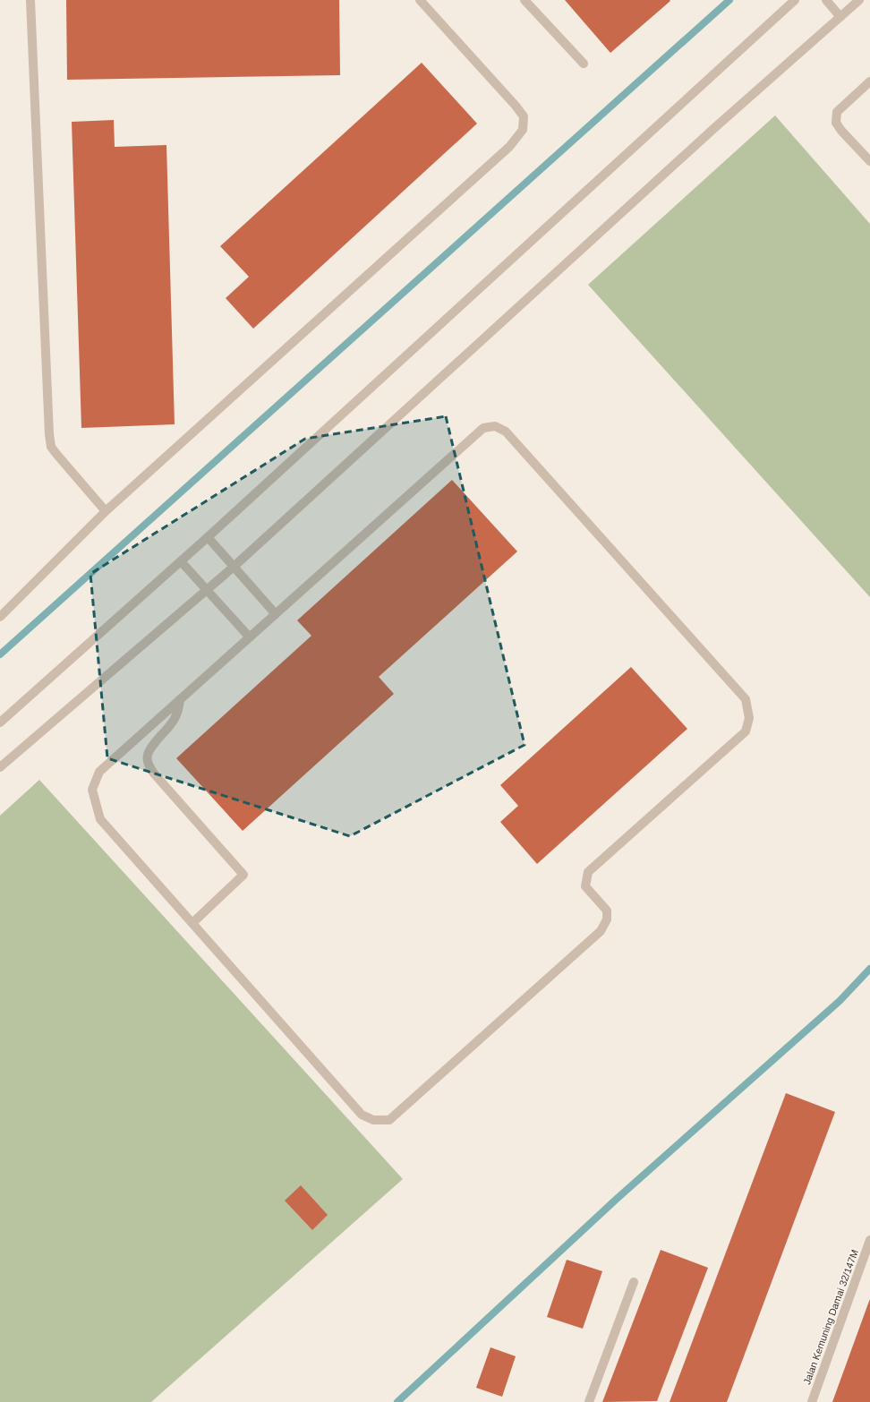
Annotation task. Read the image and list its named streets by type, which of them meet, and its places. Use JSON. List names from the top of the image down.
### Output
{
  "streets": {
    "street": ["Jalan Kemuning Damai 32/147M"]
  }
}
